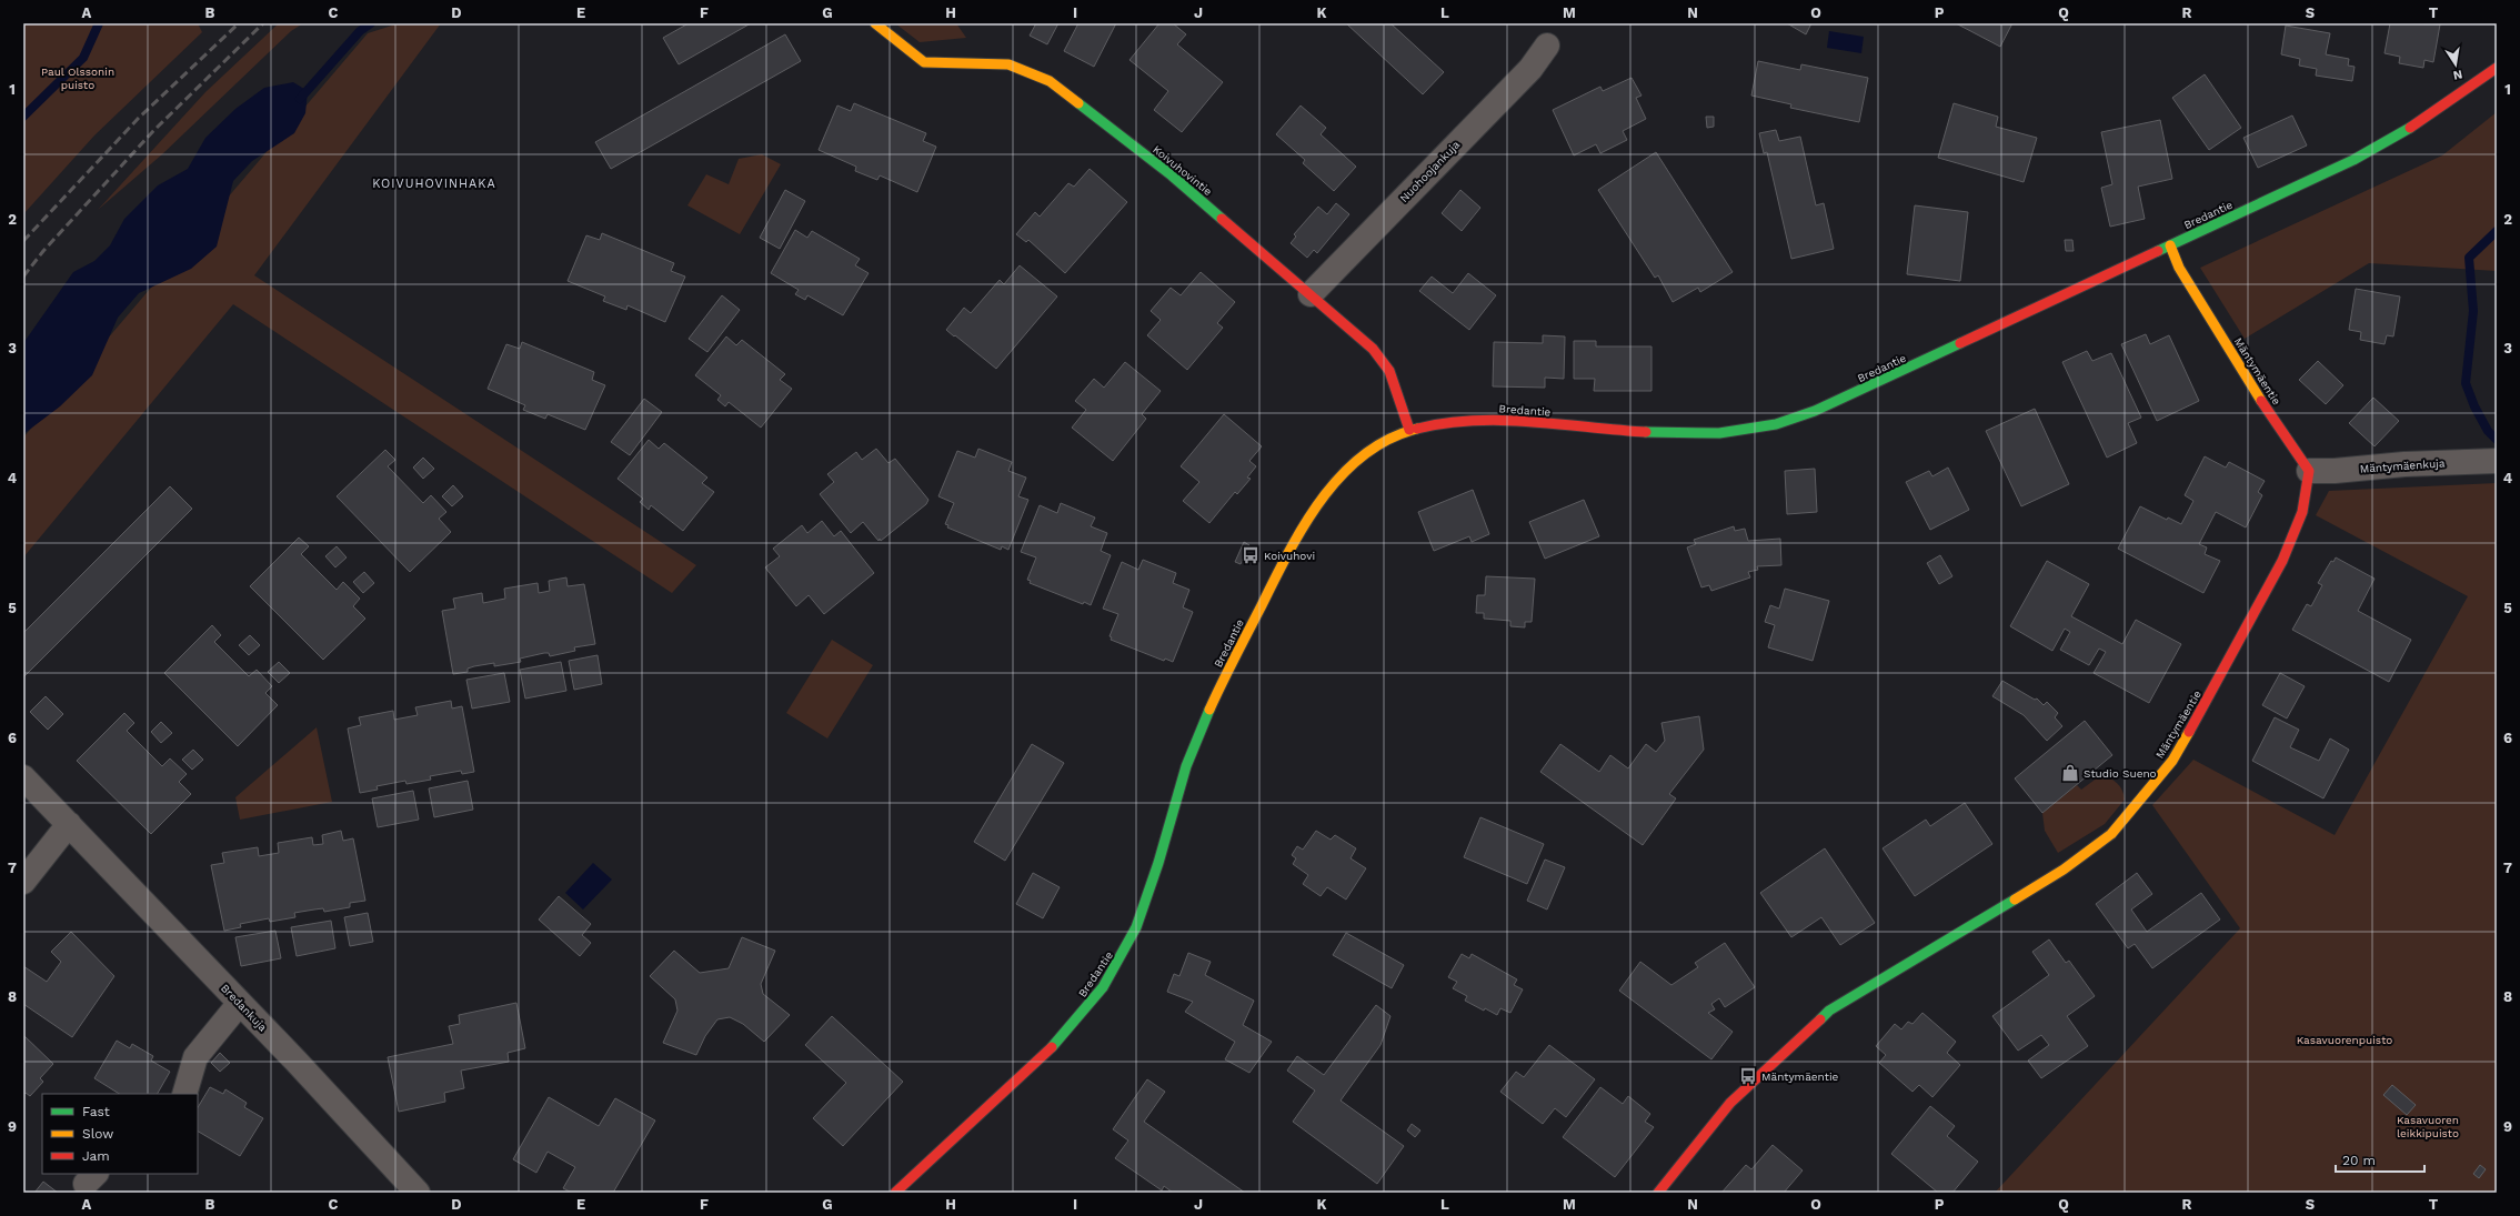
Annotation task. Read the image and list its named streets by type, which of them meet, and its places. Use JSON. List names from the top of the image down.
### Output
{
  "streets": {
    "street": [
      "Koivuhovintie",
      "Nuohoojankuja",
      "Bredantie",
      "Mäntymäentie",
      "Mäntymäenkuja",
      "Bredankuja"
    ]
  },
  "crossings": [
    ["Koivuhovintie", "Nuohoojankuja"],
    ["Koivuhovintie", "Bredantie"],
    ["Bredantie", "Mäntymäentie"],
    ["Mäntymäentie", "Mäntymäenkuja"]
  ],
  "districts": ["KOIVUHOVINHAKA"],
  "parks": ["Paul Olssonin puisto", "Kasavuorenpuisto", "Kasavuoren leikkipuisto"],
  "places": {
    "bus stop": ["Koivuhovi", "Mäntymäentie"],
    "shop": ["Studio Sueno"]
  },
  "legend": ["Fast", "Slow", "Jam"],
  "scale_bar": "20 m",
  "north": "bottom",
  "grid": {
    "columns": [
      "A",
      "B",
      "C",
      "D",
      "E",
      "F",
      "G",
      "H",
      "I",
      "J",
      "K",
      "L",
      "M",
      "N",
      "O",
      "P",
      "Q",
      "R",
      "S",
      "T"
    ],
    "rows": [
      "1",
      "2",
      "3",
      "4",
      "5",
      "6",
      "7",
      "8",
      "9"
    ]
  }
}
